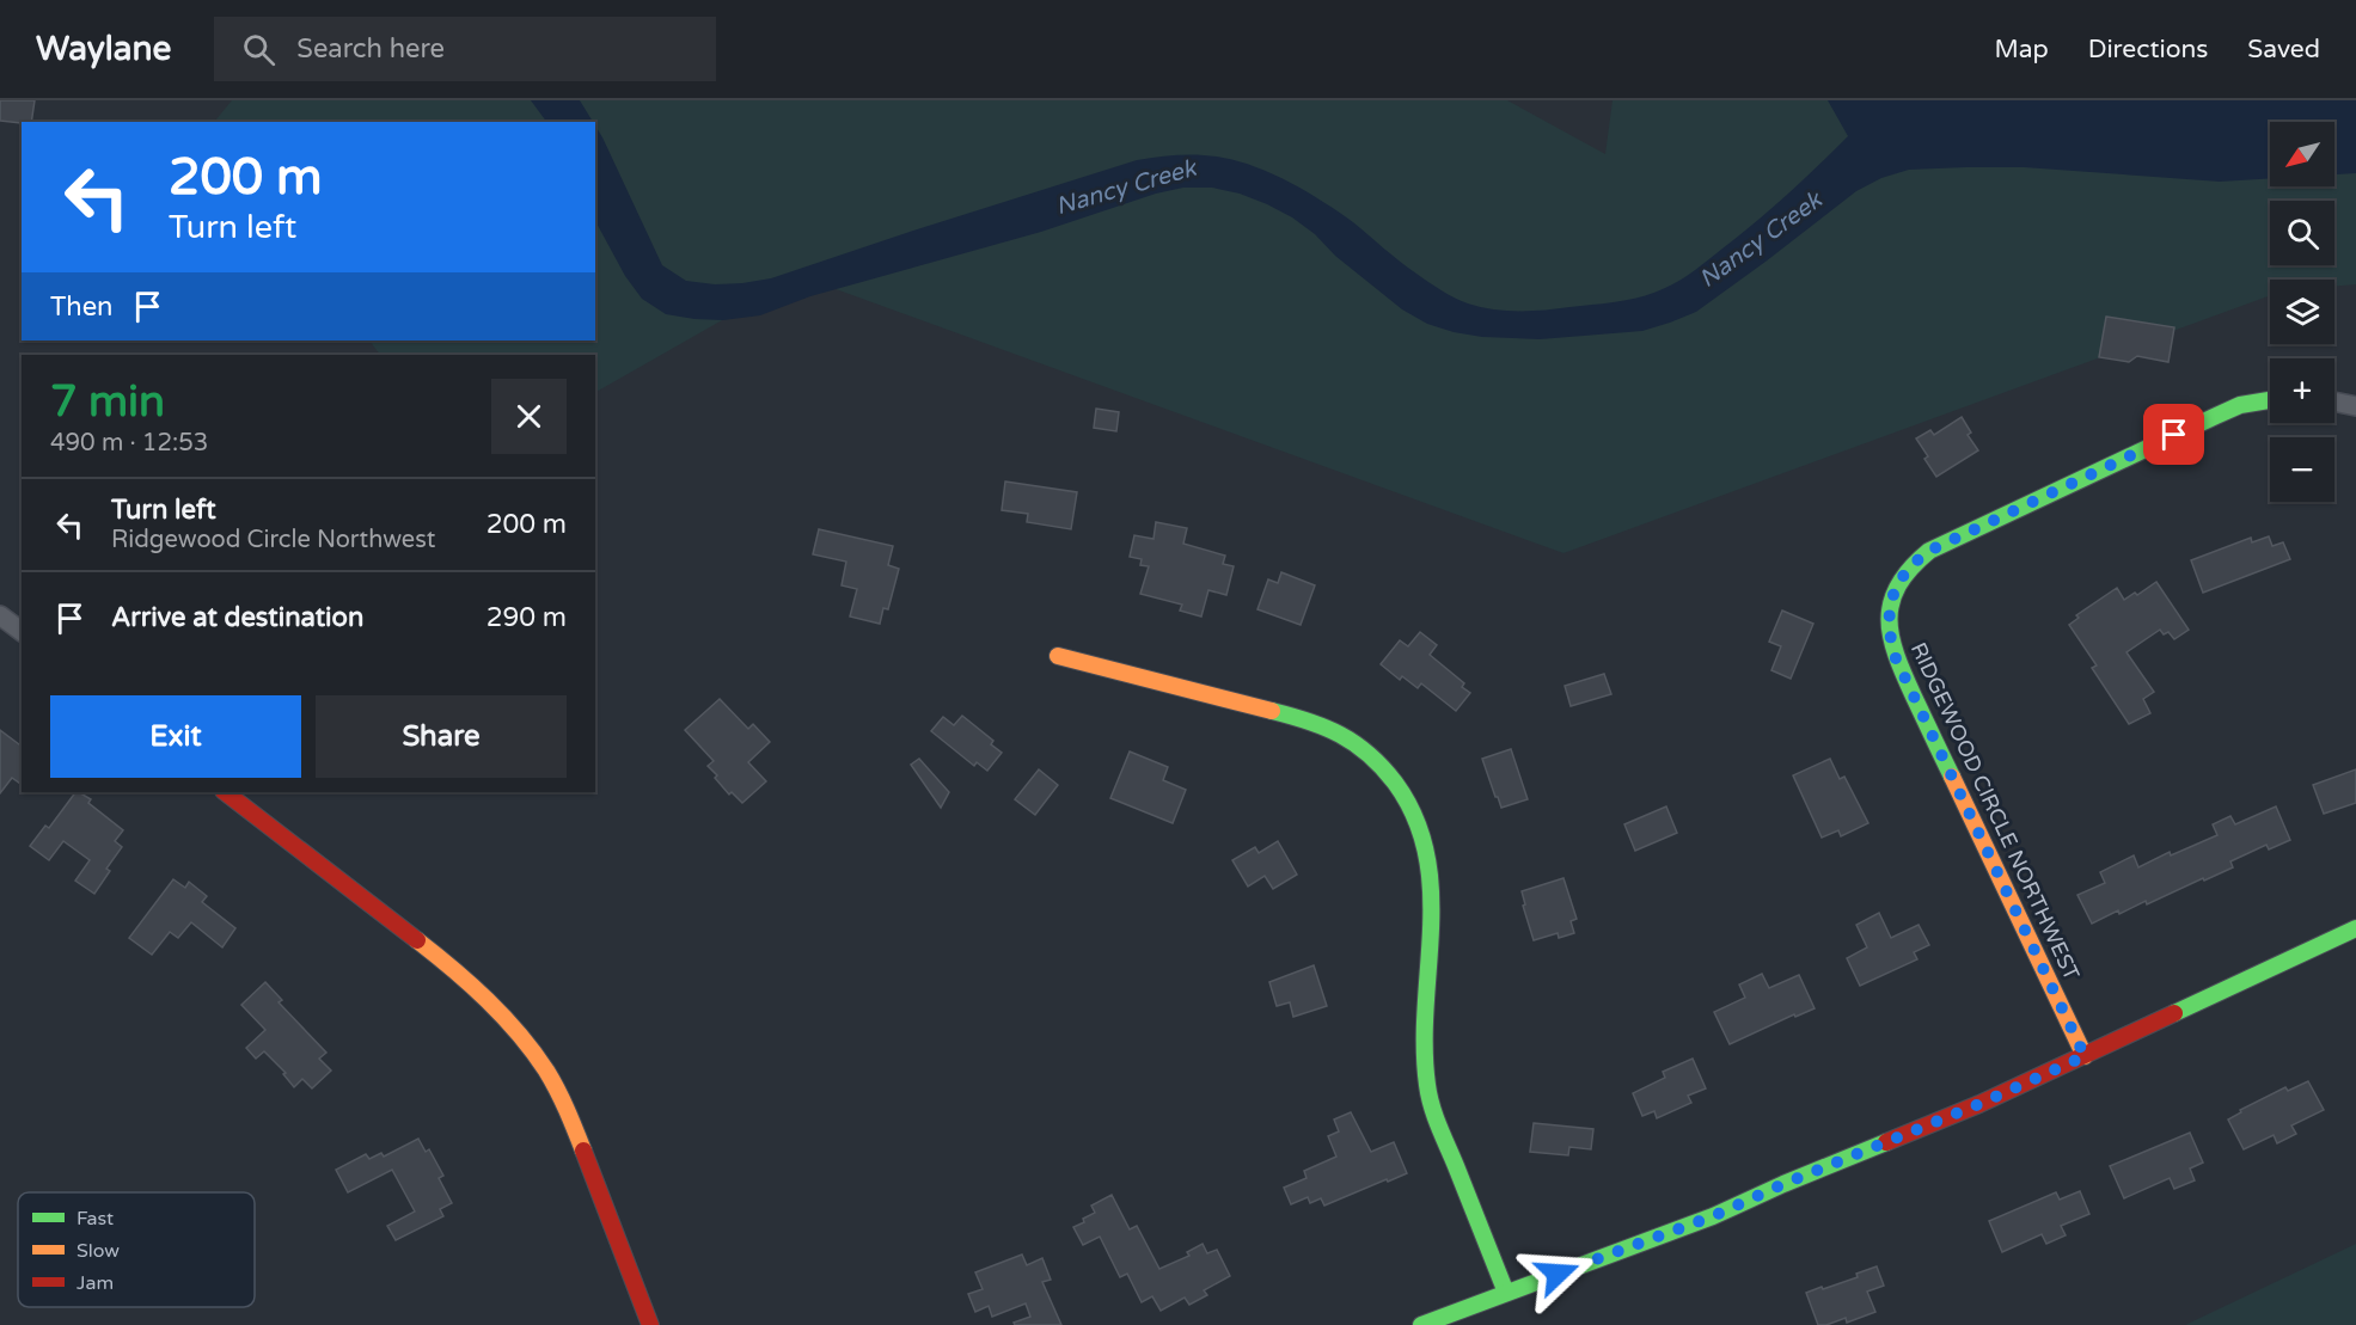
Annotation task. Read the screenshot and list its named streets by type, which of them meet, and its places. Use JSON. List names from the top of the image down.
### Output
{
  "streets": {
    "street": ["RIDGEWOOD CIRCLE NORTHWEST"]
  },
  "water": ["Nancy Creek"],
  "legend": ["Fast", "Slow", "Jam"],
  "north": "bottom left",
  "page": {
    "header": "Waylane",
    "search": "Search here",
    "nav": ["Map", "Directions", "Saved"],
    "map_buttons": ["+", "−"],
    "turn": ["200 m", "Turn left"],
    "then": "Then",
    "heading": ["7 min", "490 m · 12:53"],
    "list": [
      {
        "name": "Turn left",
        "note": "Ridgewood Circle Northwest",
        "value": "200 m"
      },
      {
        "name": "Arrive at destination",
        "value": "290 m"
      }
    ],
    "buttons": ["Exit", "Share"]
  }
}
